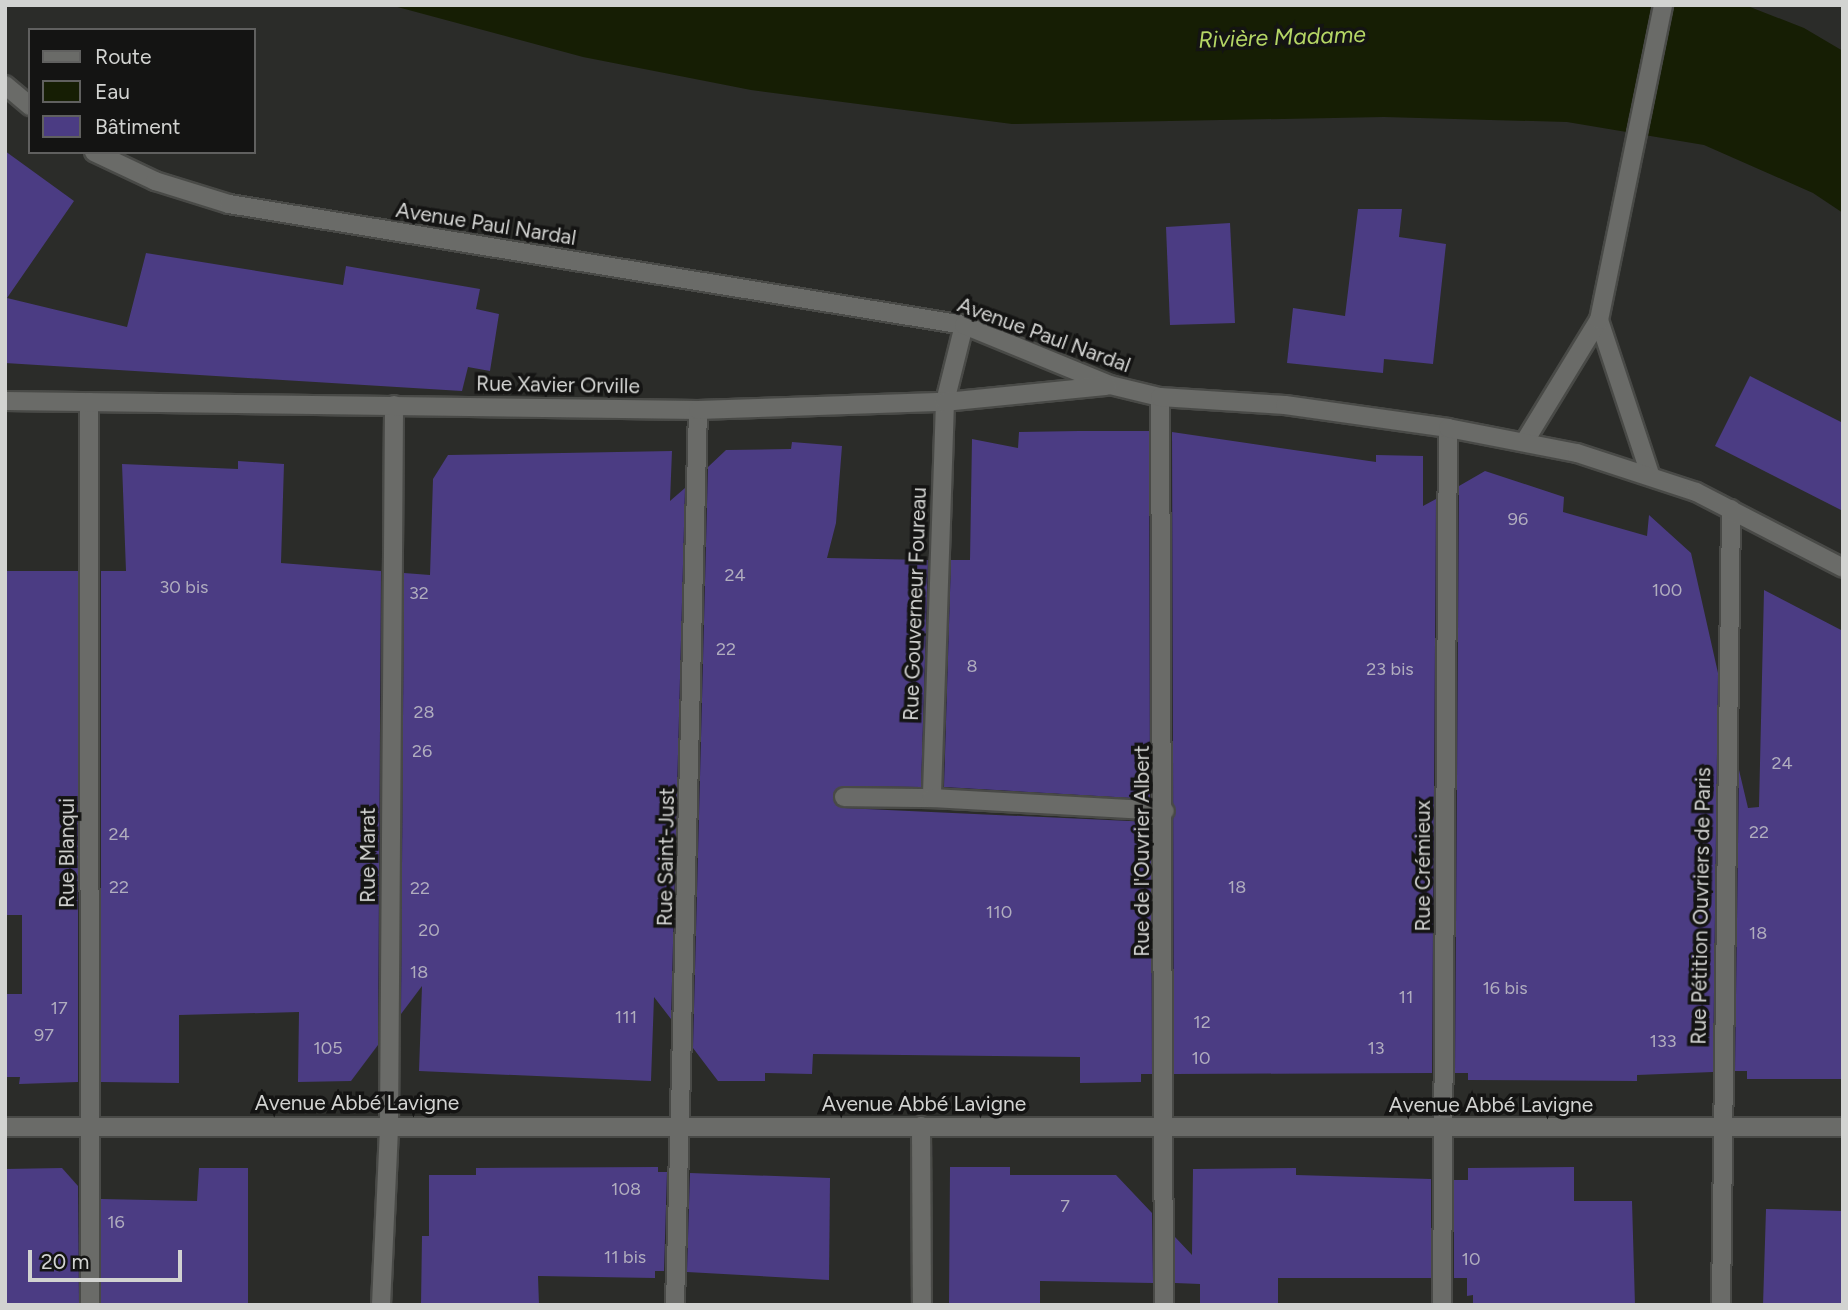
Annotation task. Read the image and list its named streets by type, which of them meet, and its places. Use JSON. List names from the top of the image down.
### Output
{
  "streets": {
    "street": [
      "Avenue Paul Nardal",
      "Rue Xavier Orville",
      "Rue Gouverneur Foureau",
      "Rue de l'Ouvrier Albert",
      "Rue Blanqui",
      "Rue Marat",
      "Rue Saint-Just",
      "Rue Crémieux",
      "Rue Pétition Ouvriers de Paris",
      "Avenue Abbé Lavigne"
    ]
  },
  "crossings": [
    ["Avenue Paul Nardal", "Rue Xavier Orville"],
    ["Avenue Paul Nardal", "Rue Gouverneur Foureau"],
    ["Avenue Paul Nardal", "Rue de l'Ouvrier Albert"],
    ["Avenue Paul Nardal", "Rue Crémieux"],
    ["Avenue Paul Nardal", "Rue Pétition Ouvriers de Paris"],
    ["Rue Xavier Orville", "Rue Gouverneur Foureau"],
    ["Rue Xavier Orville", "Rue Blanqui"],
    ["Rue Xavier Orville", "Rue Marat"],
    ["Rue Xavier Orville", "Rue Saint-Just"],
    ["Rue de l'Ouvrier Albert", "Avenue Abbé Lavigne"],
    ["Rue Blanqui", "Avenue Abbé Lavigne"],
    ["Rue Marat", "Avenue Abbé Lavigne"],
    ["Rue Saint-Just", "Avenue Abbé Lavigne"],
    ["Rue Crémieux", "Avenue Abbé Lavigne"],
    ["Rue Pétition Ouvriers de Paris", "Avenue Abbé Lavigne"]
  ],
  "water": ["Rivière Madame"],
  "house_numbers": [
    "96",
    "24",
    "30 bis",
    "100",
    "32",
    "22",
    "8",
    "23 bis",
    "28",
    "26",
    "24",
    "22",
    "24",
    "22",
    "18",
    "22",
    "110",
    "20",
    "18",
    "18",
    "16 bis",
    "11",
    "17",
    "111",
    "12",
    "97",
    "133",
    "105",
    "13",
    "10",
    "108",
    "7",
    "16",
    "11 bis",
    "10"
  ],
  "legend": ["Route", "Eau", "Bâtiment"],
  "scale_bar": "20 m"
}
